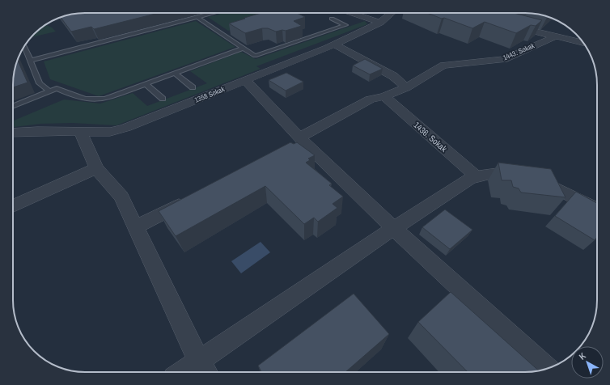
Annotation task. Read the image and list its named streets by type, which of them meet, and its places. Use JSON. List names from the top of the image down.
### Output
{
  "streets": {
    "street": ["1443. Sokak", "1358 Sokak", "1436. Sokak"]
  },
  "north": "top left"
}
